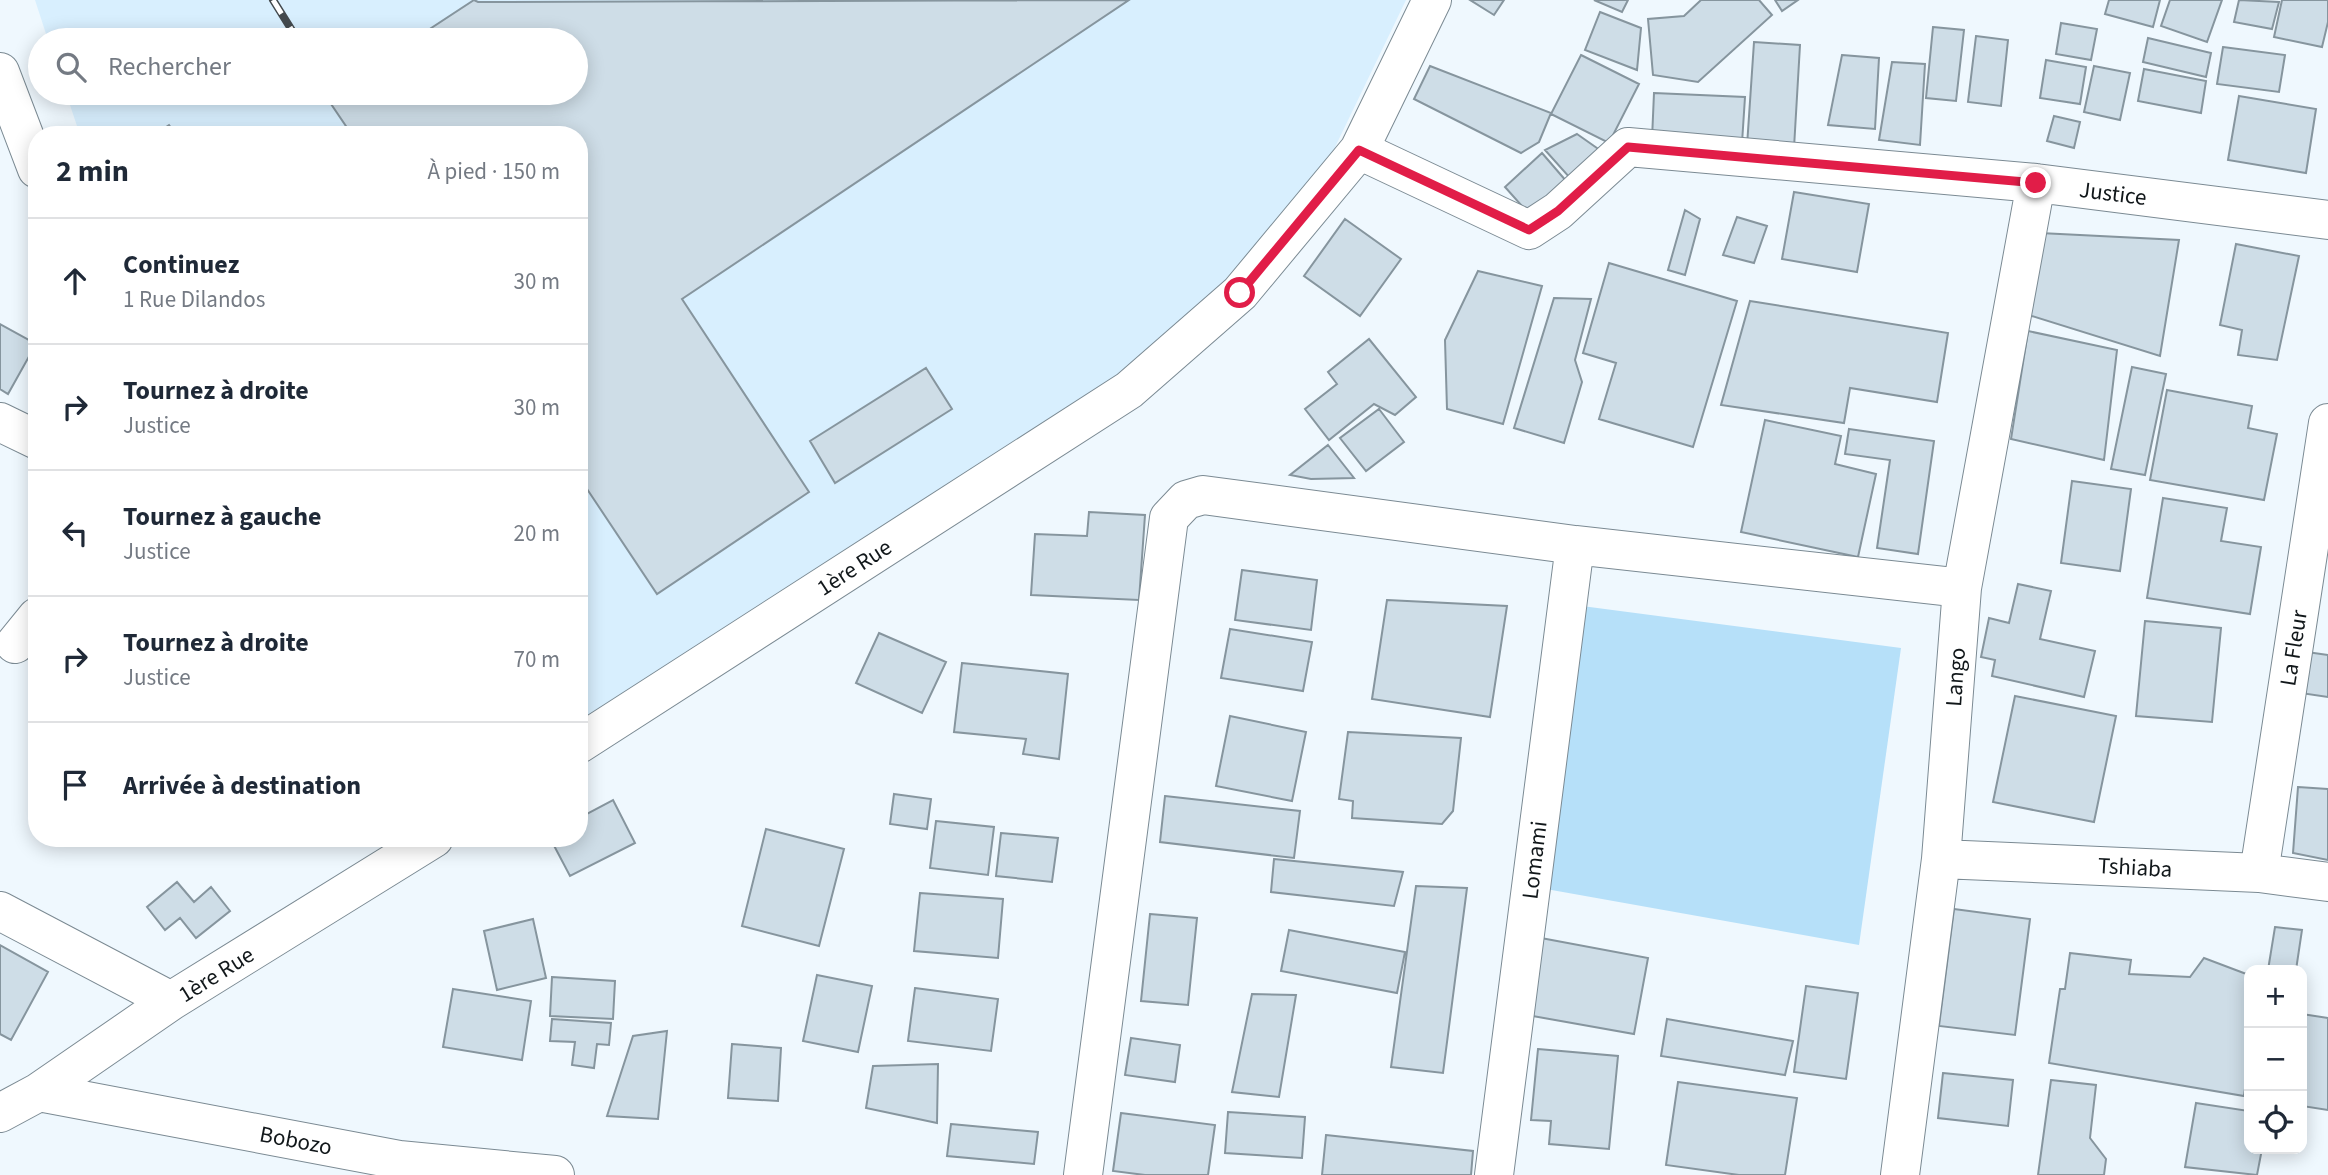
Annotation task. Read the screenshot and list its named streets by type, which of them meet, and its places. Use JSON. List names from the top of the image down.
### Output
{
  "streets": {
    "street": [
      "Justice",
      "1ère Rue",
      "La Fleur",
      "Lango",
      "Lomami",
      "Tshiaba",
      "Bobozo"
    ]
  },
  "crossings": [
    ["Justice", "1ère Rue"],
    ["Justice", "Lango"],
    ["1ère Rue", "Bobozo"],
    ["La Fleur", "Tshiaba"],
    ["Lango", "Tshiaba"]
  ],
  "page": {
    "search": "Rechercher",
    "heading": ["2 min", "À pied · 150 m"],
    "list": [
      ["Continuez", "1 Rue Dilandos", "30 m"],
      ["Tournez à droite", "Justice", "30 m"],
      ["Tournez à gauche", "Justice", "20 m"],
      ["Tournez à droite", "Justice", "70 m"],
      "Arrivée à destination"
    ],
    "map_buttons": ["+", "−"]
  }
}
